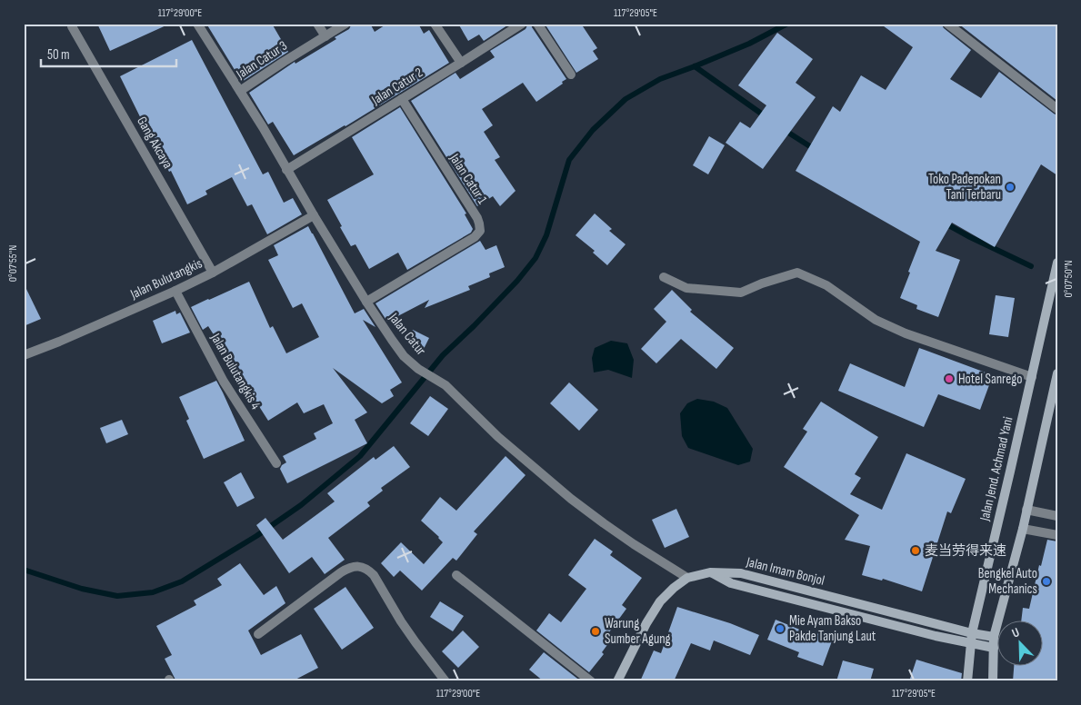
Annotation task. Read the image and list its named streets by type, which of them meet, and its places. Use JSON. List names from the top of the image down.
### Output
{
  "streets": {
    "street": [
      "Jalan Catur 3",
      "Jalan Catur 2",
      "Gang Akcaya",
      "Jalan Catur 1",
      "Jalan Bulutangkis",
      "Jalan Catur",
      "Jalan Bulutangkis 4",
      "Jalan Jend. Achmad Yani",
      "Jalan Imam Bonjol"
    ]
  },
  "crossings": [
    ["Jalan Catur 3", "Jalan Catur"],
    ["Jalan Catur 2", "Jalan Catur 1"],
    ["Jalan Catur 2", "Jalan Catur"],
    ["Gang Akcaya", "Jalan Bulutangkis"],
    ["Jalan Catur 1", "Jalan Catur"],
    ["Jalan Bulutangkis", "Jalan Catur"],
    ["Jalan Bulutangkis", "Jalan Bulutangkis 4"],
    ["Jalan Catur", "Jalan Imam Bonjol"],
    ["Jalan Jend. Achmad Yani", "Jalan Imam Bonjol"]
  ],
  "places": [
    "Toko Padepokan Tani Terbaru",
    "Hotel Sanrego",
    "麦当劳得来速",
    "Bengkel Auto Mechanics",
    "Mie Ayam Bakso Pakde Tanjung Laut",
    "Warung Sumber Agung"
  ],
  "scale_bar": "50 m",
  "north": "top left",
  "coordinates": [
    "117°29'00\"E",
    "117°29'05\"E",
    "0°07'55\"N",
    "0°07'50\"N"
  ]
}
